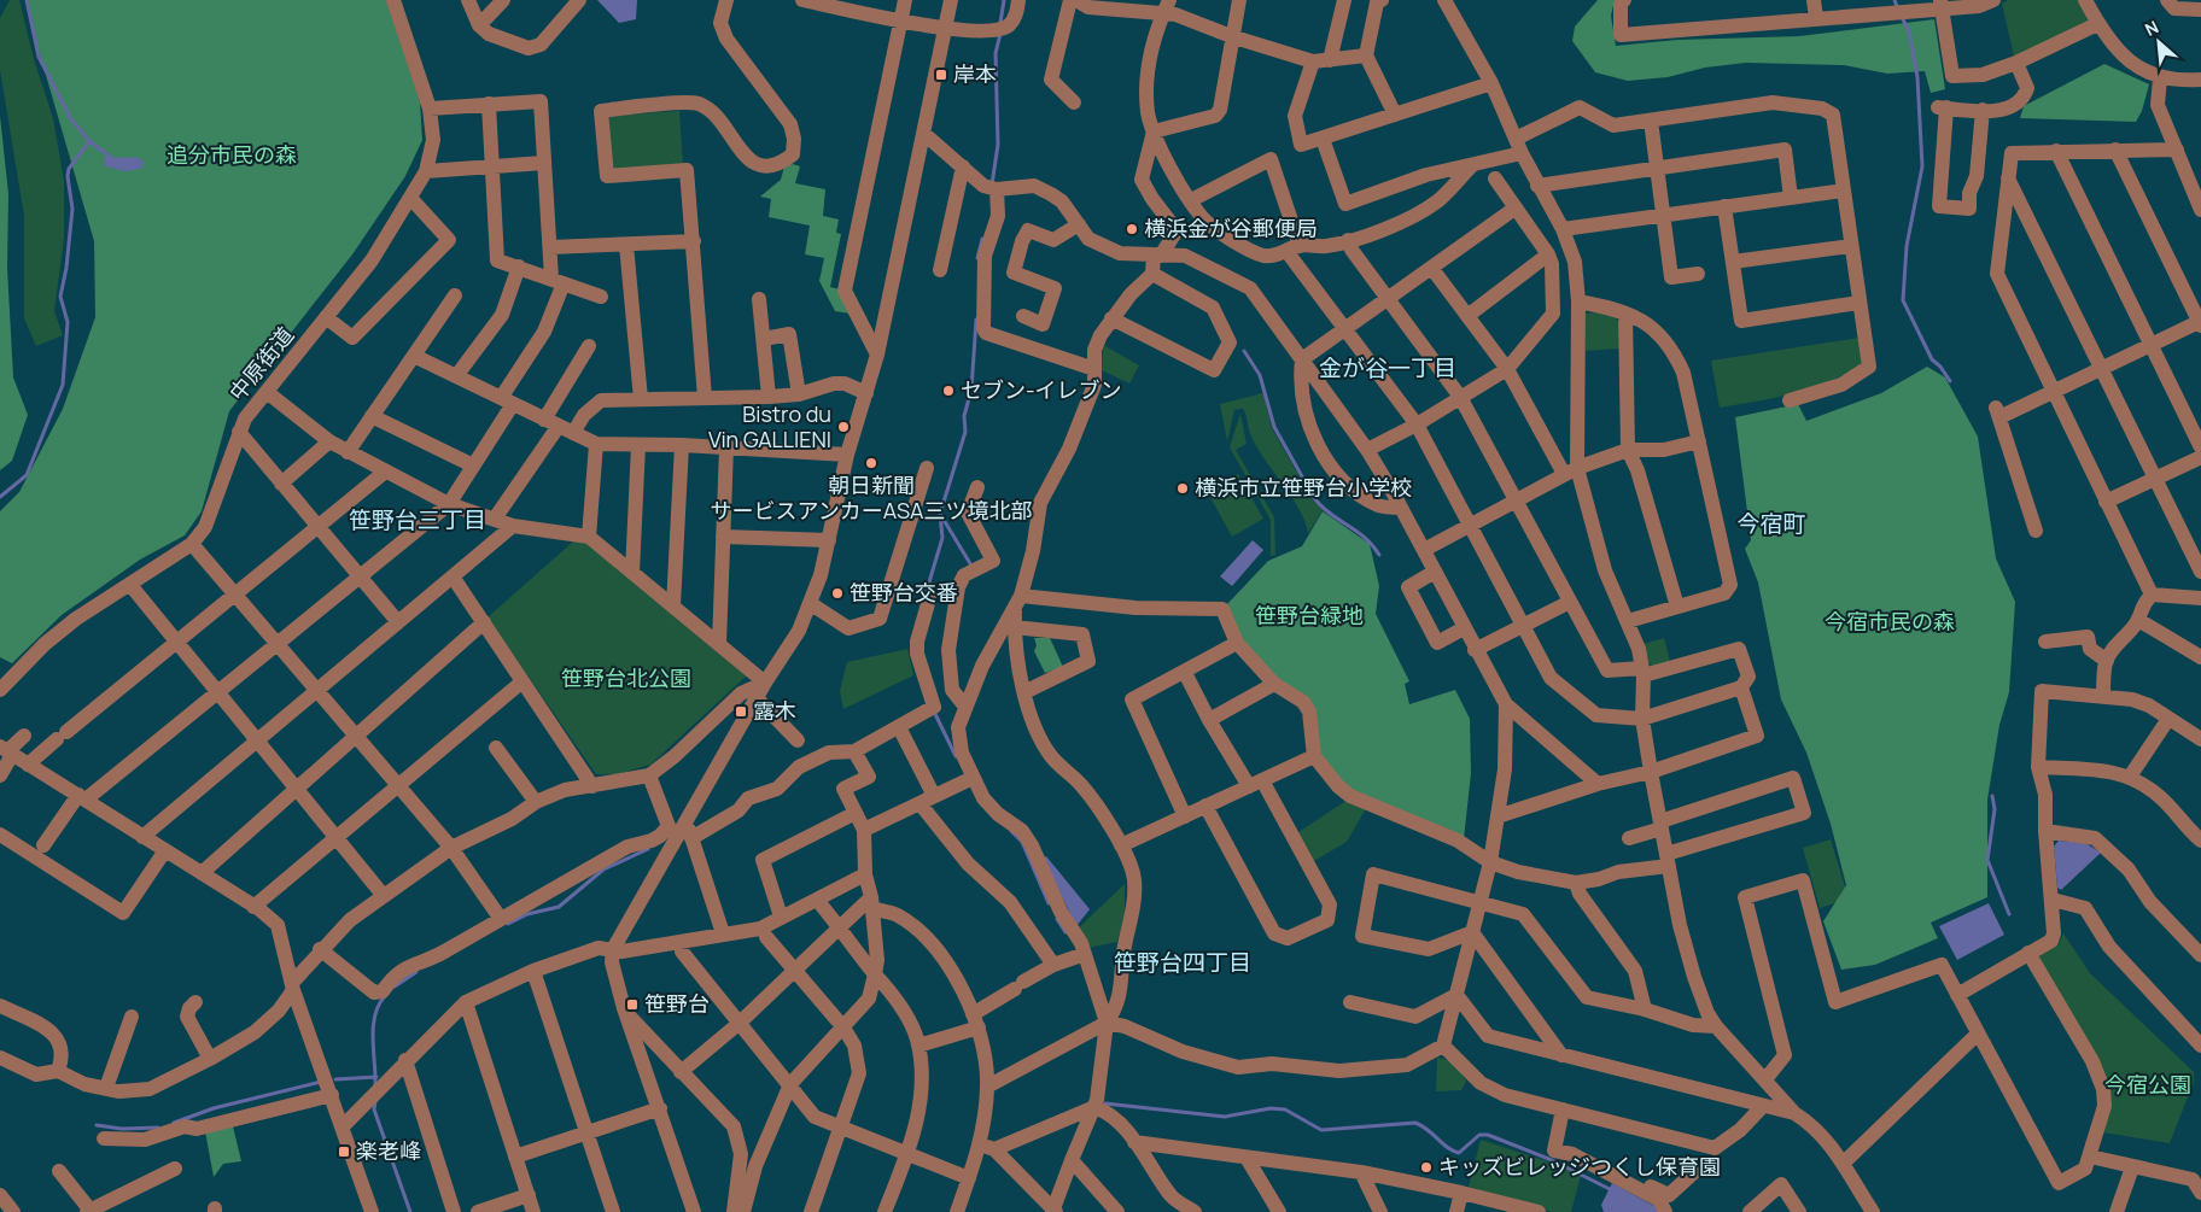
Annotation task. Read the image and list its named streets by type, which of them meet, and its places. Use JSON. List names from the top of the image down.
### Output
{
  "streets": {
    "street": ["中原街道"]
  },
  "districts": [
    "金が谷一丁目",
    "笹野台三丁目",
    "今宿町",
    "笹野台四丁目"
  ],
  "parks": [
    "追分市民の森",
    "笹野台緑地",
    "今宿市民の森",
    "笹野台北公園",
    "今宿公園"
  ],
  "places": {
    "transit": [
      "岸本",
      "露木",
      "笹野台",
      "楽老峰"
    ],
    "other": [
      "横浜金が谷郵便局",
      "セブン-イレブン",
      "Bistro du Vin GALLIENI",
      "朝日新聞 サービスアンカーASA三ツ境北部",
      "横浜市立笹野台小学校",
      "笹野台交番",
      "キッズビレッジつくし保育園"
    ]
  },
  "north": "top left"
}
